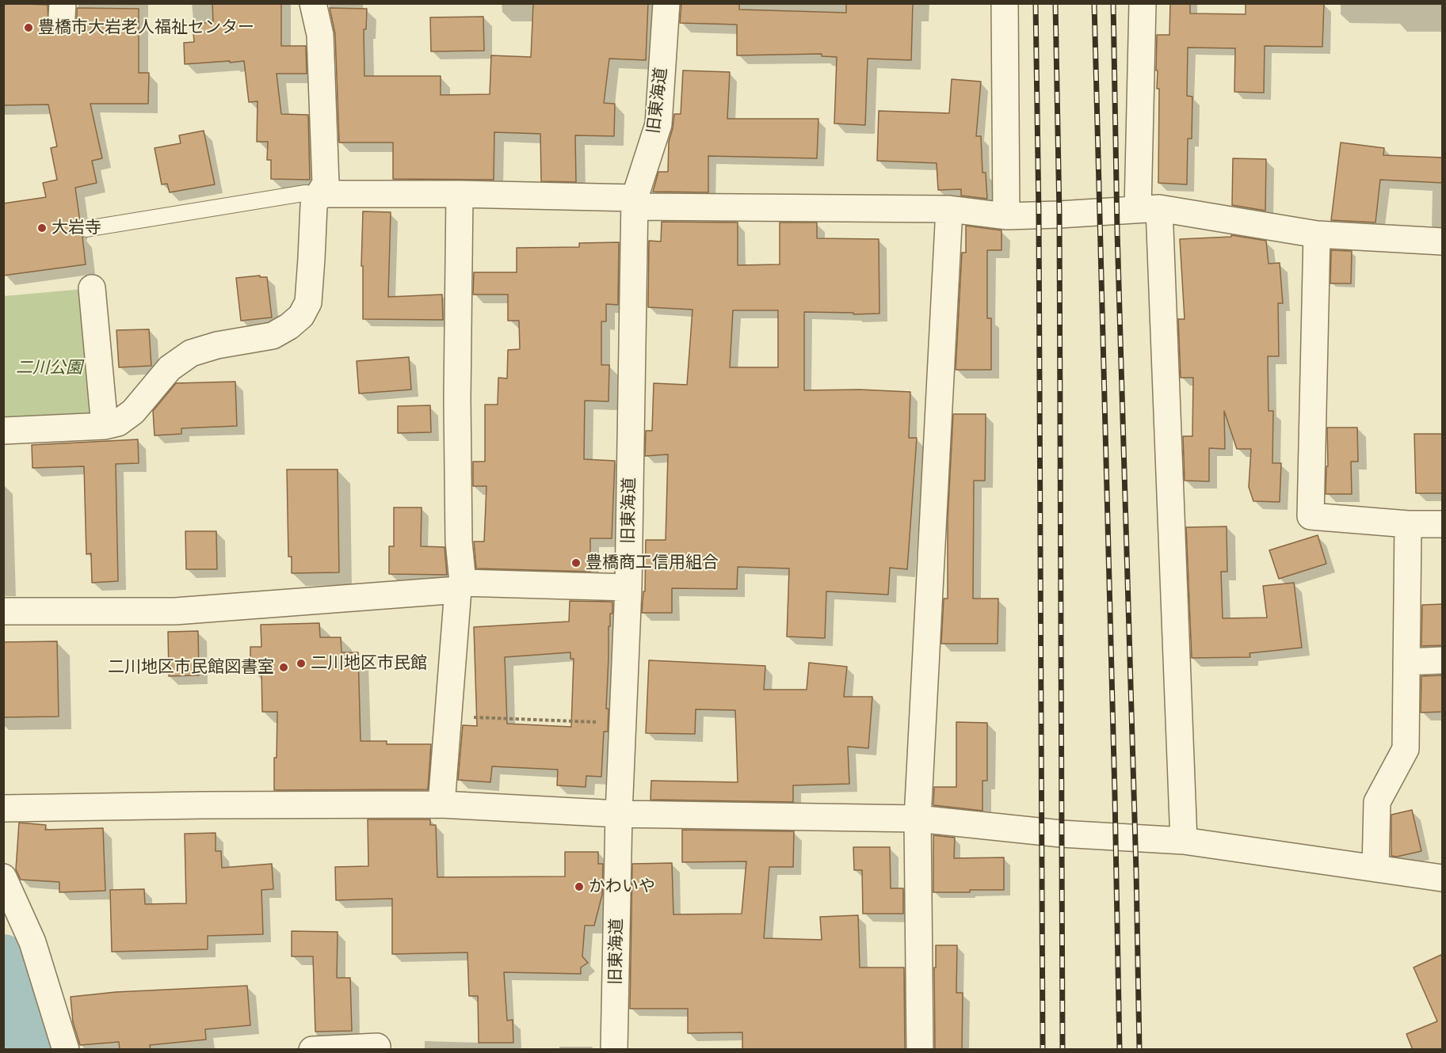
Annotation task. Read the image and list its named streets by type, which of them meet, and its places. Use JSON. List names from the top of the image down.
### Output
{
  "streets": {
    "street": ["旧東海道"]
  },
  "parks": ["二川公園"],
  "places": [
    "豊橋市大岩老人福祉センター",
    "大岩寺",
    "豊橋商工信用組合",
    "二川地区市民館",
    "二川地区市民館図書室",
    "かわいや"
  ]
}
